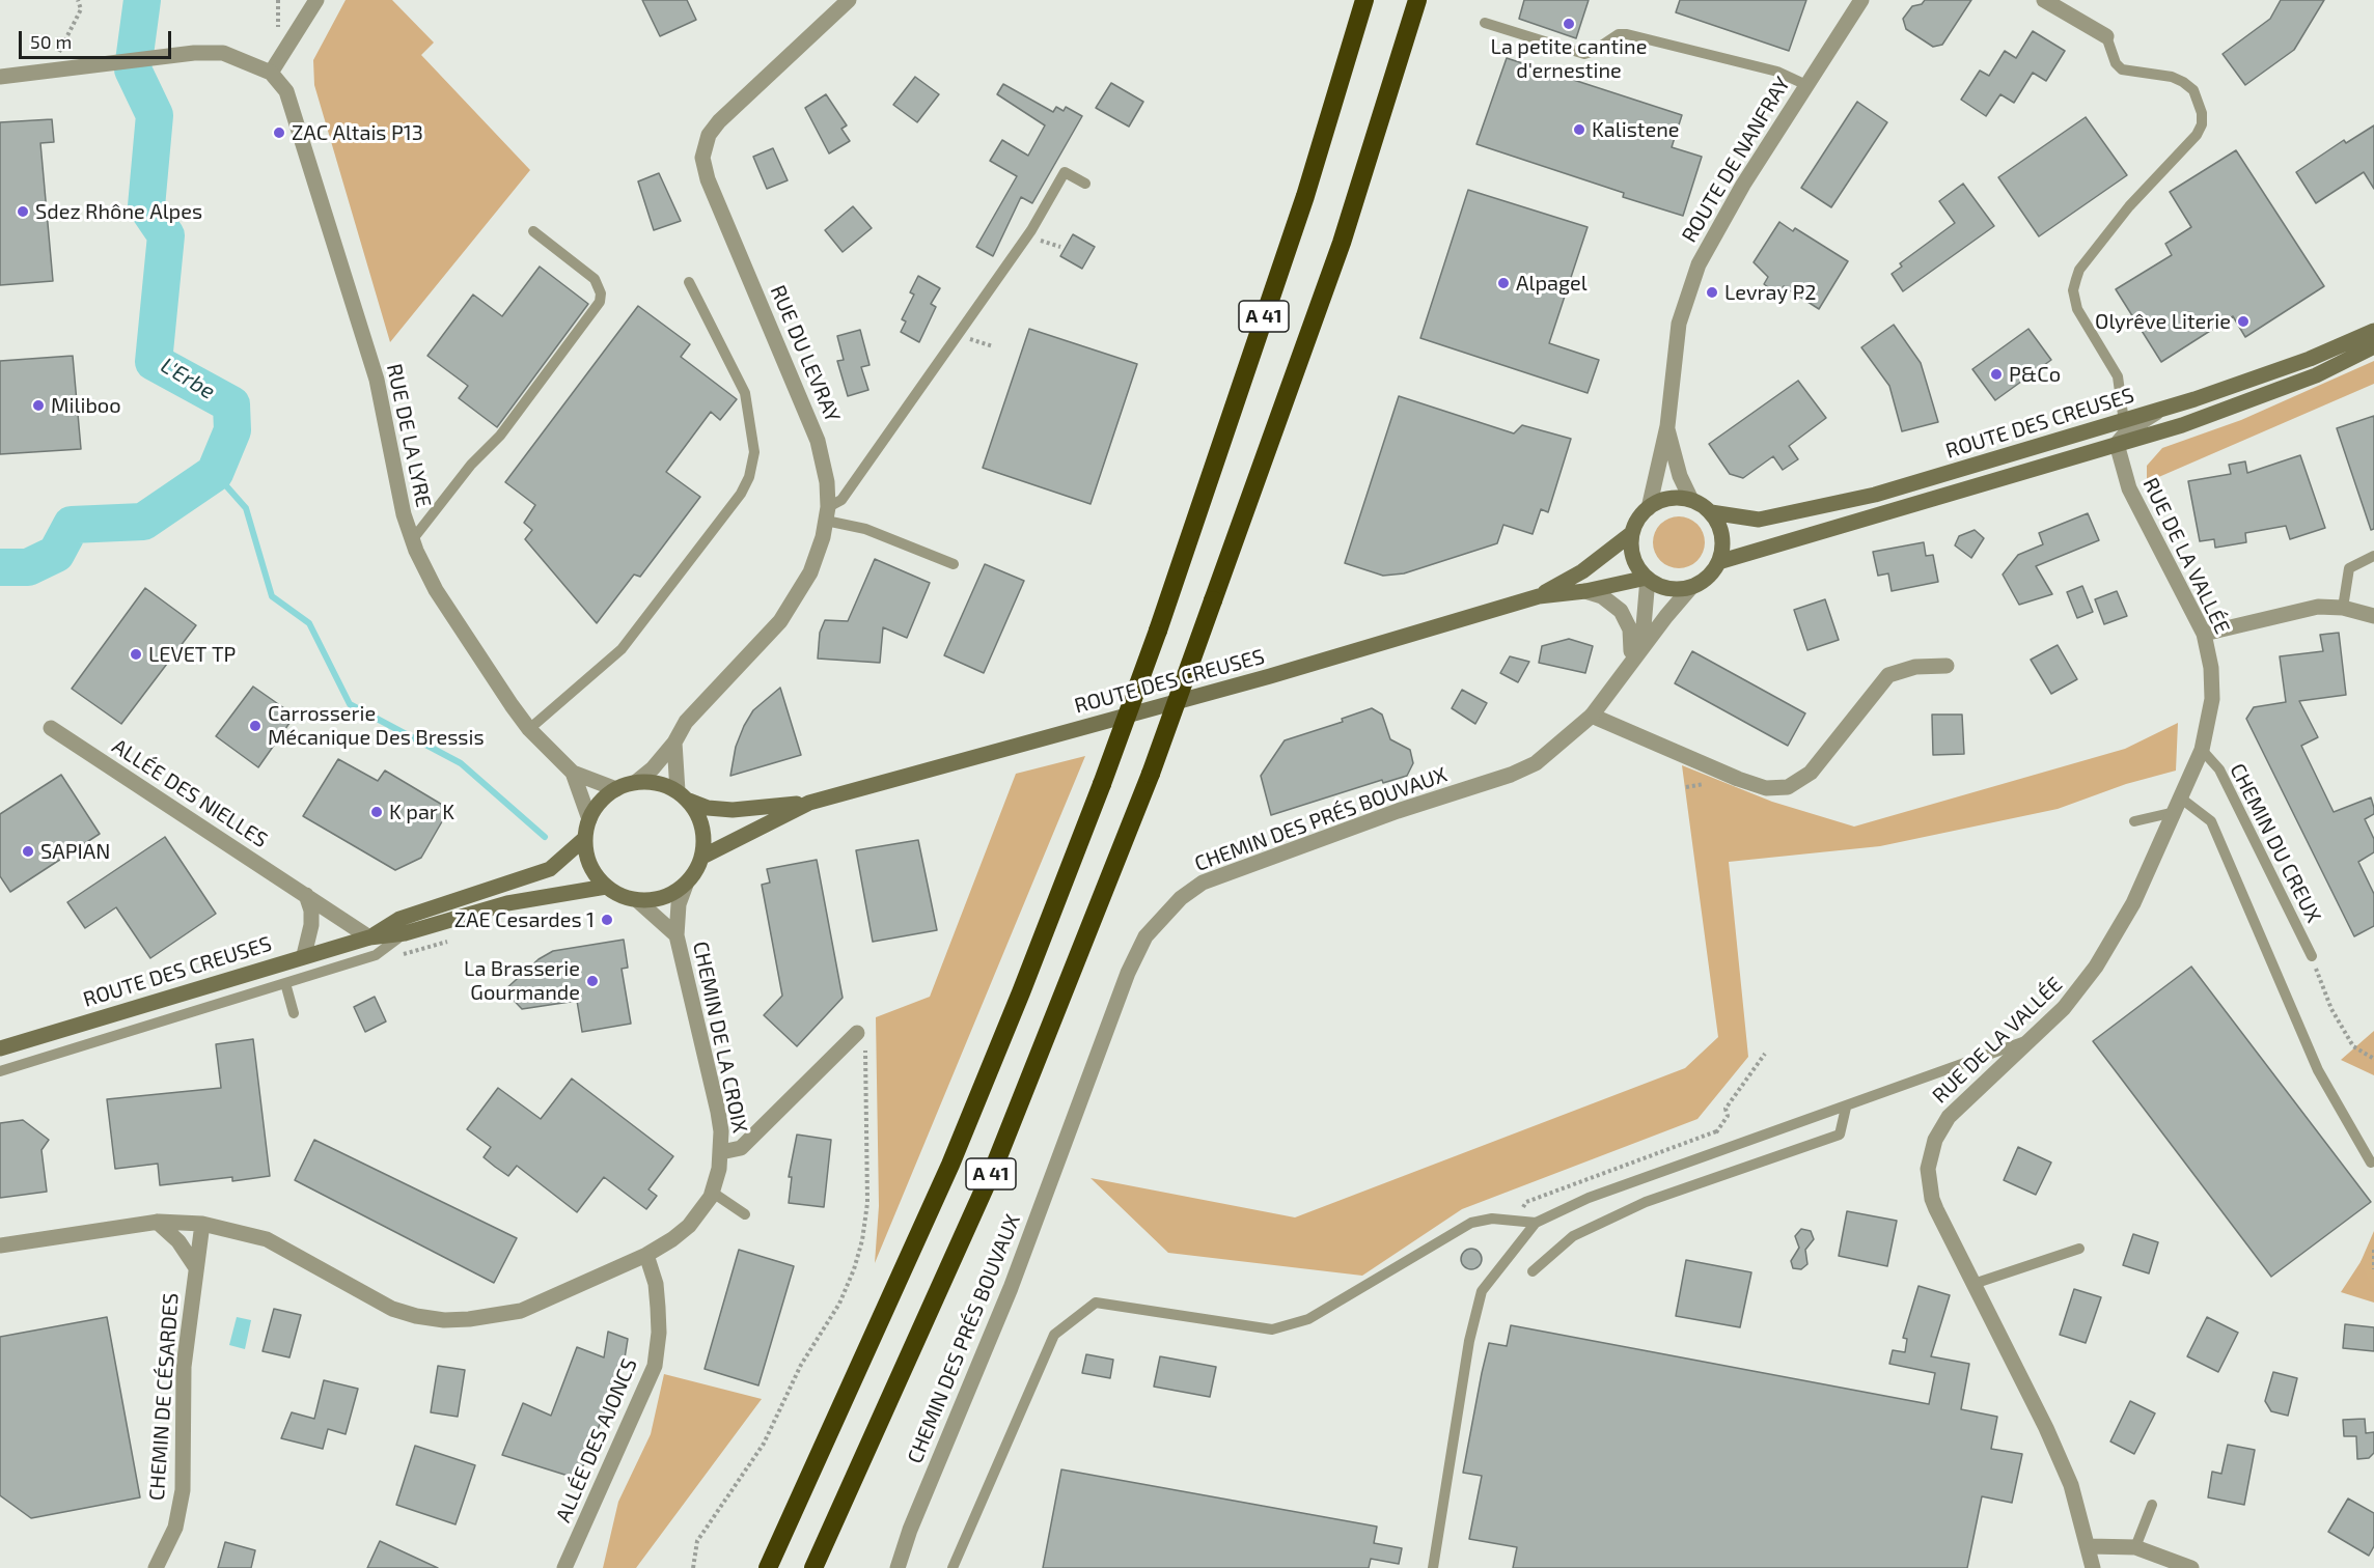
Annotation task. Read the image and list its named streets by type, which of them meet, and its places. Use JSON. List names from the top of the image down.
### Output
{
  "streets": {
    "highway": ["A 41"],
    "main road": ["ROUTE DES CREUSES"],
    "street": [
      "ROUTE DE NANFRAY",
      "RUE DU LEVRAY",
      "RUE DE LA LYRE",
      "RUE DE LA VALLÉE",
      "ALLÉE DES NIELLES",
      "CHEMIN DES PRÉS BOUVAUX",
      "CHEMIN DE LA CROIX",
      "CHEMIN DE CÉSARDES",
      "ALLÉE DES AJONCS"
    ],
    "lane": ["CHEMIN DU CREUX"]
  },
  "crossings": [
    ["ROUTE DE NANFRAY", "ROUTE DES CREUSES"],
    ["RUE DU LEVRAY", "ROUTE DES CREUSES"],
    ["RUE DU LEVRAY", "RUE DE LA LYRE"],
    ["RUE DU LEVRAY", "CHEMIN DE LA CROIX"],
    ["ROUTE DES CREUSES", "RUE DE LA LYRE"],
    ["ROUTE DES CREUSES", "RUE DE LA VALLÉE"],
    ["ROUTE DES CREUSES", "ALLÉE DES NIELLES"],
    ["ROUTE DES CREUSES", "CHEMIN DE LA CROIX"],
    ["RUE DE LA LYRE", "CHEMIN DE LA CROIX"],
    ["RUE DE LA VALLÉE", "CHEMIN DU CREUX"],
    ["CHEMIN DE LA CROIX", "CHEMIN DE CÉSARDES"],
    ["CHEMIN DE LA CROIX", "ALLÉE DES AJONCS"]
  ],
  "water": ["L'Erbe"],
  "places": [
    "La petite cantine d'ernestine",
    "Kalistene",
    "ZAC Altais P13",
    "Sdez Rhône Alpes",
    "Alpagel",
    "Levray P2",
    "Olyrêve Literie",
    "P&Co",
    "Miliboo",
    "LEVET TP",
    "Carrosserie Mécanique Des Bressis",
    "K par K",
    "SAPIAN",
    "ZAE Cesardes 1",
    "La Brasserie Gourmande"
  ],
  "scale_bar": "50 m"
}
